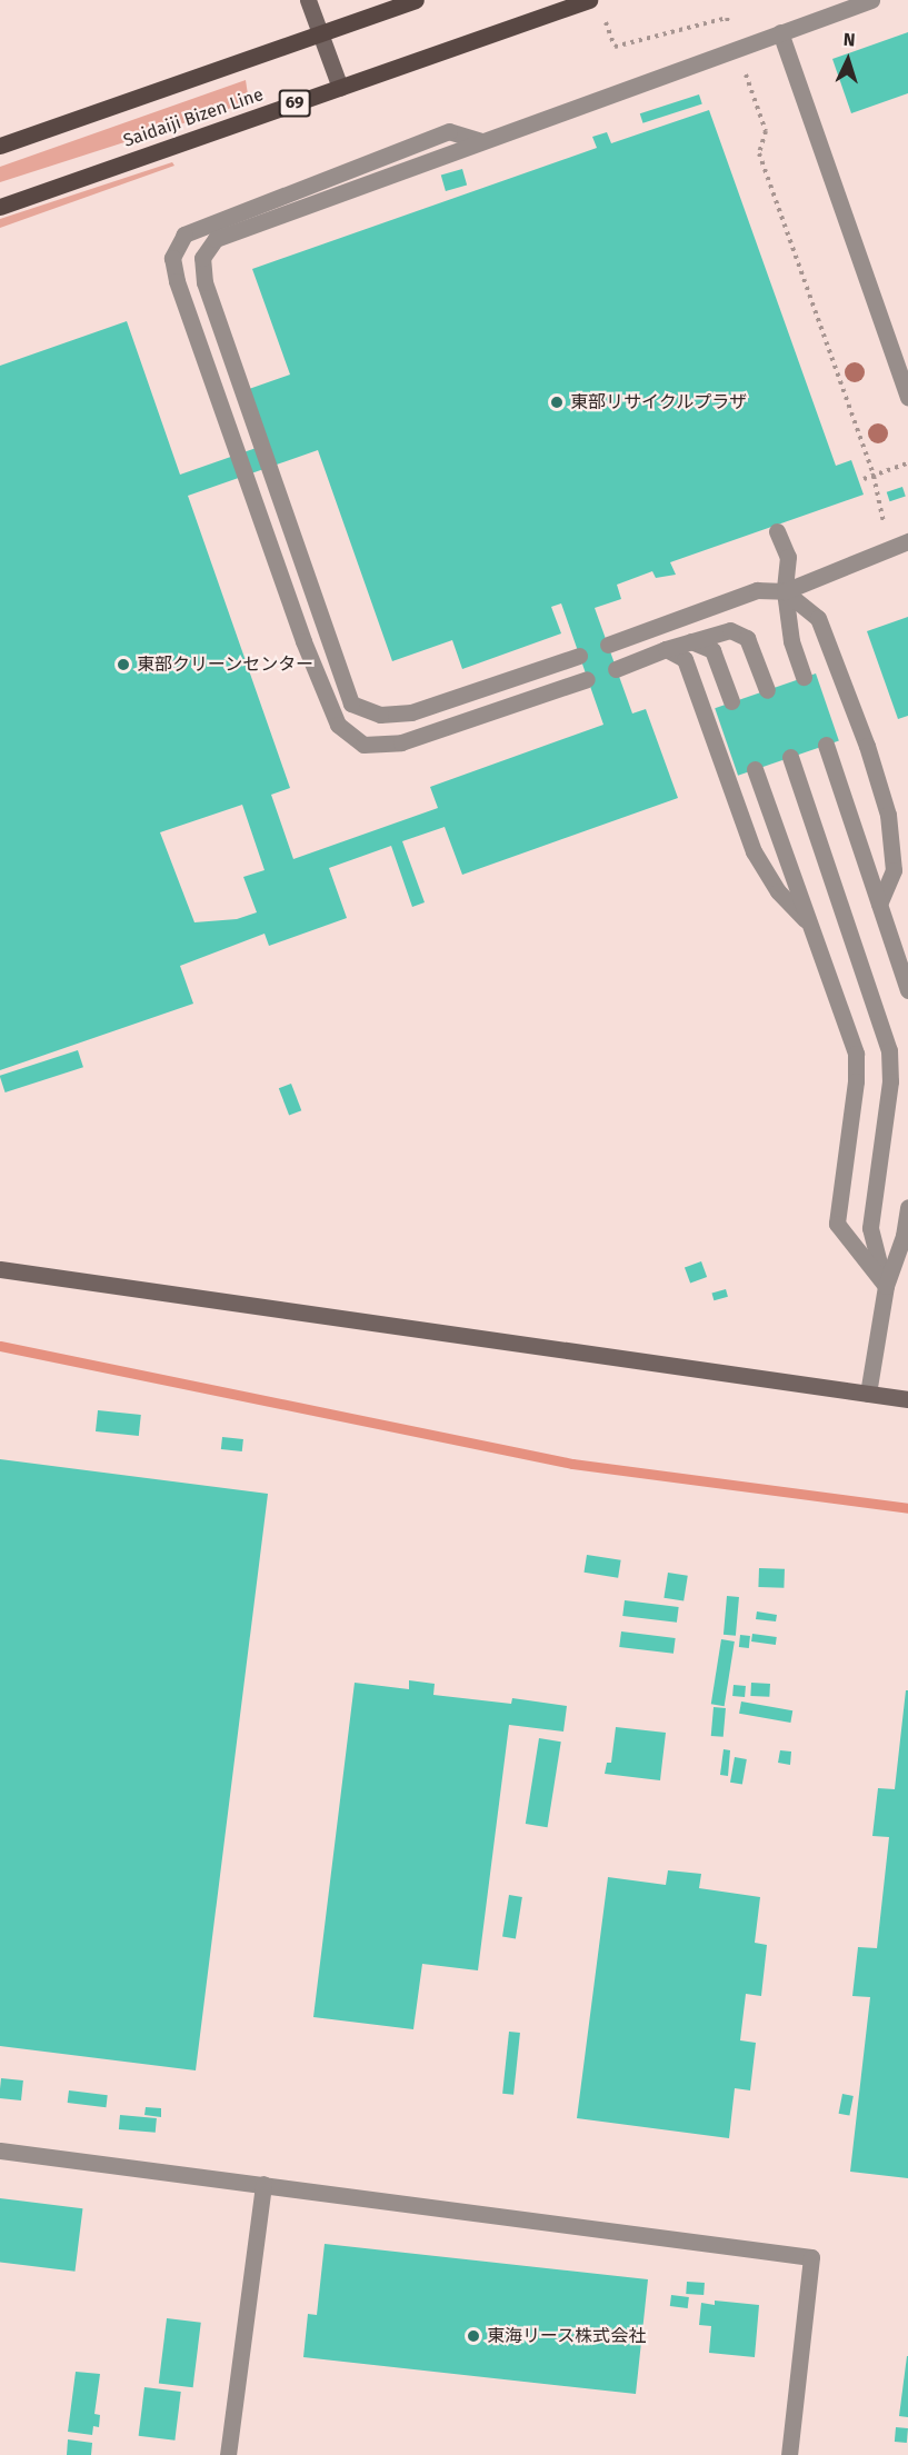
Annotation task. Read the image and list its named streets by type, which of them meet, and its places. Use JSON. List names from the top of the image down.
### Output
{
  "streets": {
    "main road": ["69", "Saidaiji Bizen Line"]
  },
  "places": ["東部リサイクルプラザ", "東部クリーンセンター", "東海リース株式会社"],
  "north": "top"
}
